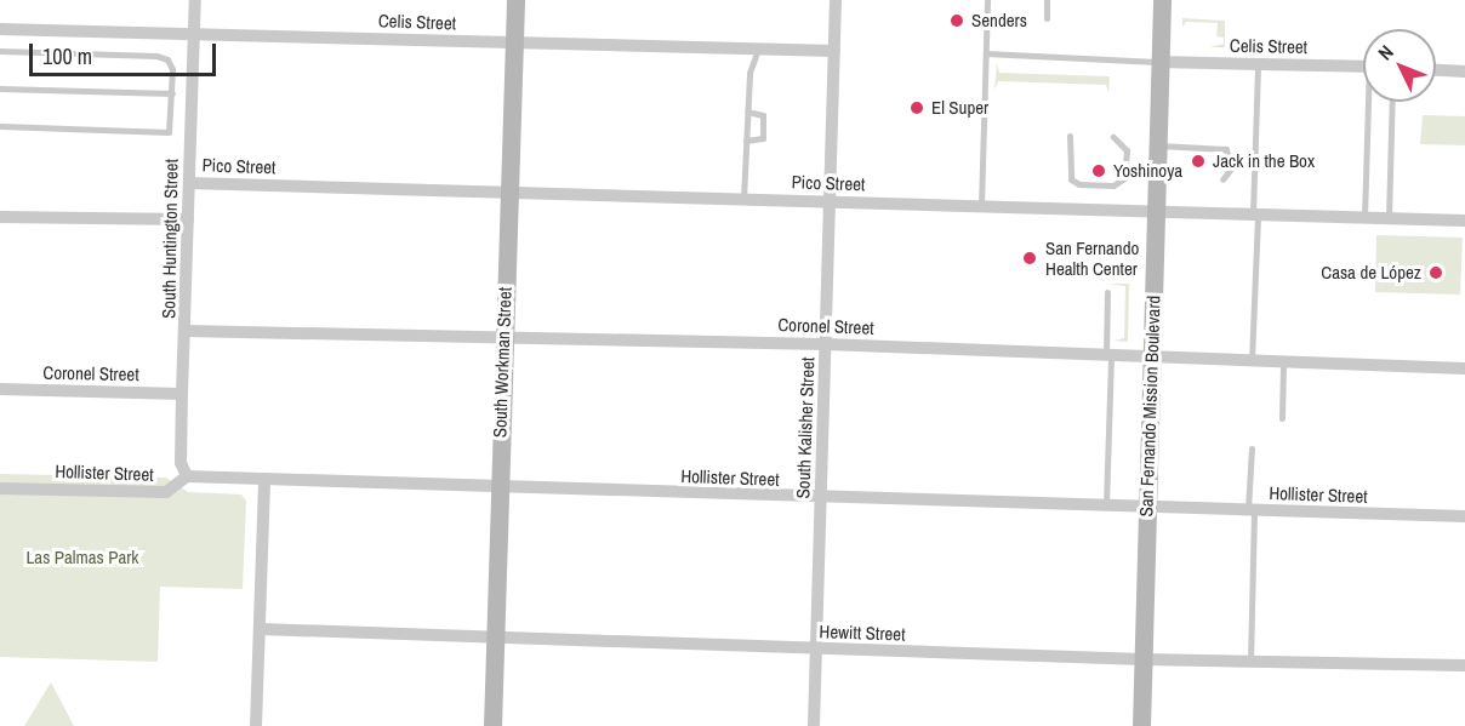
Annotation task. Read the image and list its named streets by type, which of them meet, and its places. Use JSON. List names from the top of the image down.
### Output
{
  "streets": {
    "main road": ["South Workman Street", "San Fernando Mission Boulevard"],
    "street": [
      "Celis Street",
      "Pico Street",
      "South Huntington Street",
      "Coronel Street",
      "South Kalisher Street",
      "Hollister Street",
      "Hewitt Street"
    ]
  },
  "crossings": [
    ["Celis Street", "South Huntington Street"],
    ["Celis Street", "South Workman Street"],
    ["Celis Street", "San Fernando Mission Boulevard"],
    ["Celis Street", "South Kalisher Street"],
    ["Pico Street", "South Huntington Street"],
    ["Pico Street", "South Workman Street"],
    ["Pico Street", "San Fernando Mission Boulevard"],
    ["Pico Street", "South Kalisher Street"],
    ["South Huntington Street", "Coronel Street"],
    ["South Huntington Street", "Hollister Street"],
    ["Coronel Street", "South Workman Street"],
    ["Coronel Street", "San Fernando Mission Boulevard"],
    ["Coronel Street", "South Kalisher Street"],
    ["South Workman Street", "Hollister Street"],
    ["South Workman Street", "Hewitt Street"],
    ["San Fernando Mission Boulevard", "Hollister Street"],
    ["San Fernando Mission Boulevard", "Hewitt Street"],
    ["South Kalisher Street", "Hollister Street"],
    ["South Kalisher Street", "Hewitt Street"]
  ],
  "parks": ["Las Palmas Park"],
  "places": [
    "Senders",
    "El Super",
    "Jack in the Box",
    "Yoshinoya",
    "San Fernando Health Center",
    "Casa de López"
  ],
  "scale_bar": "100 m",
  "north": "top left"
}
